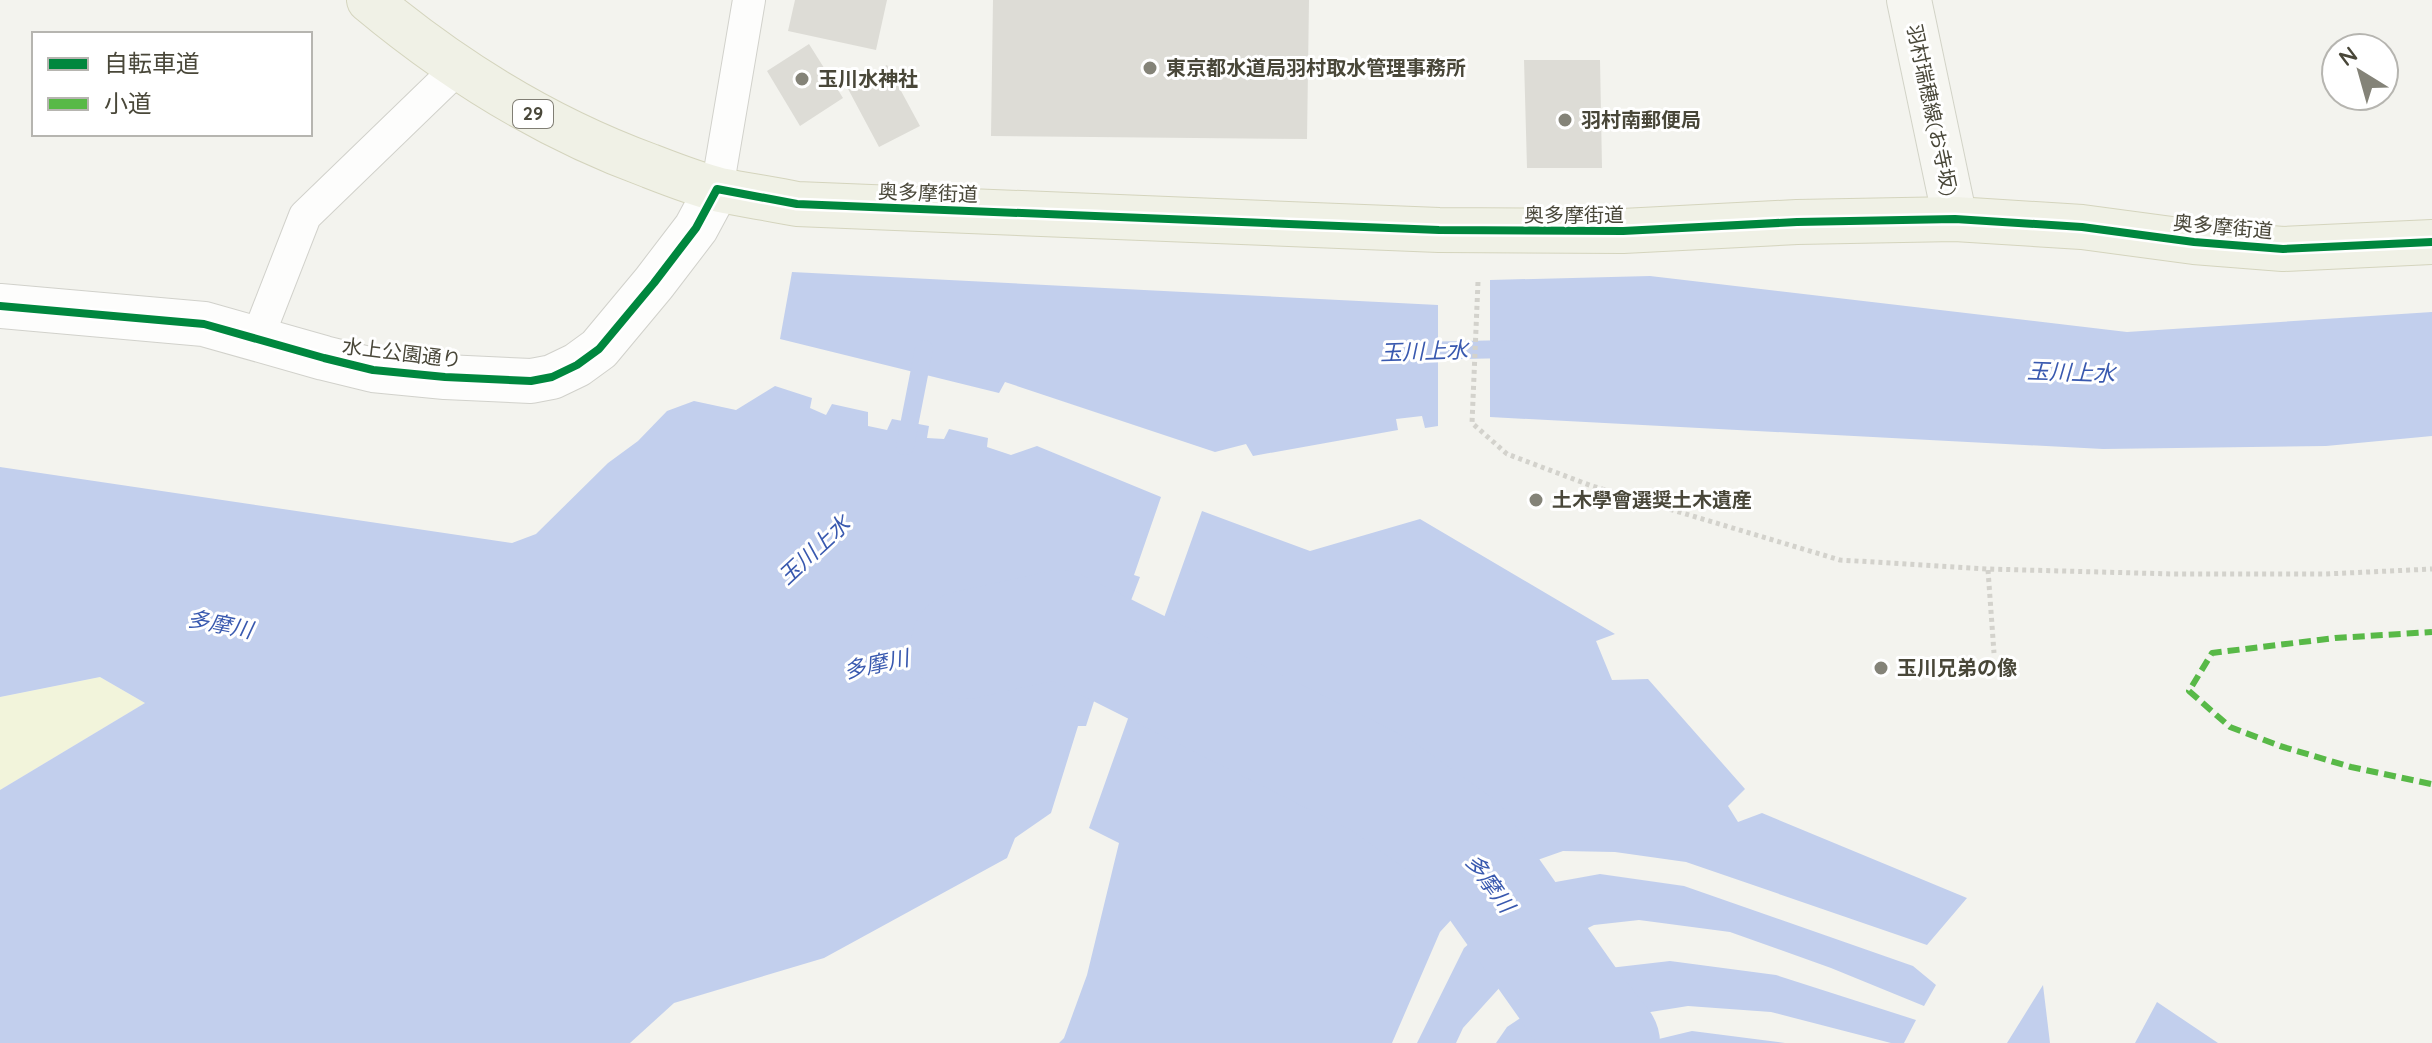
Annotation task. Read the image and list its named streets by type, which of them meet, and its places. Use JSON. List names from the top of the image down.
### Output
{
  "streets": {
    "main road": ["羽村瑞穂線(お寺坂)", "29", "奥多摩街道"],
    "street": ["水上公園通り"]
  },
  "crossings": [
    ["羽村瑞穂線(お寺坂)", "奥多摩街道"],
    ["奥多摩街道", "水上公園通り"]
  ],
  "water": ["玉川上水", "多摩川"],
  "places": [
    "東京都水道局羽村取水管理事務所",
    "玉川水神社",
    "羽村南郵便局",
    "土木學會選奨土木遺産",
    "玉川兄弟の像"
  ],
  "legend": ["自転車道", "小道"],
  "north": "top left"
}
